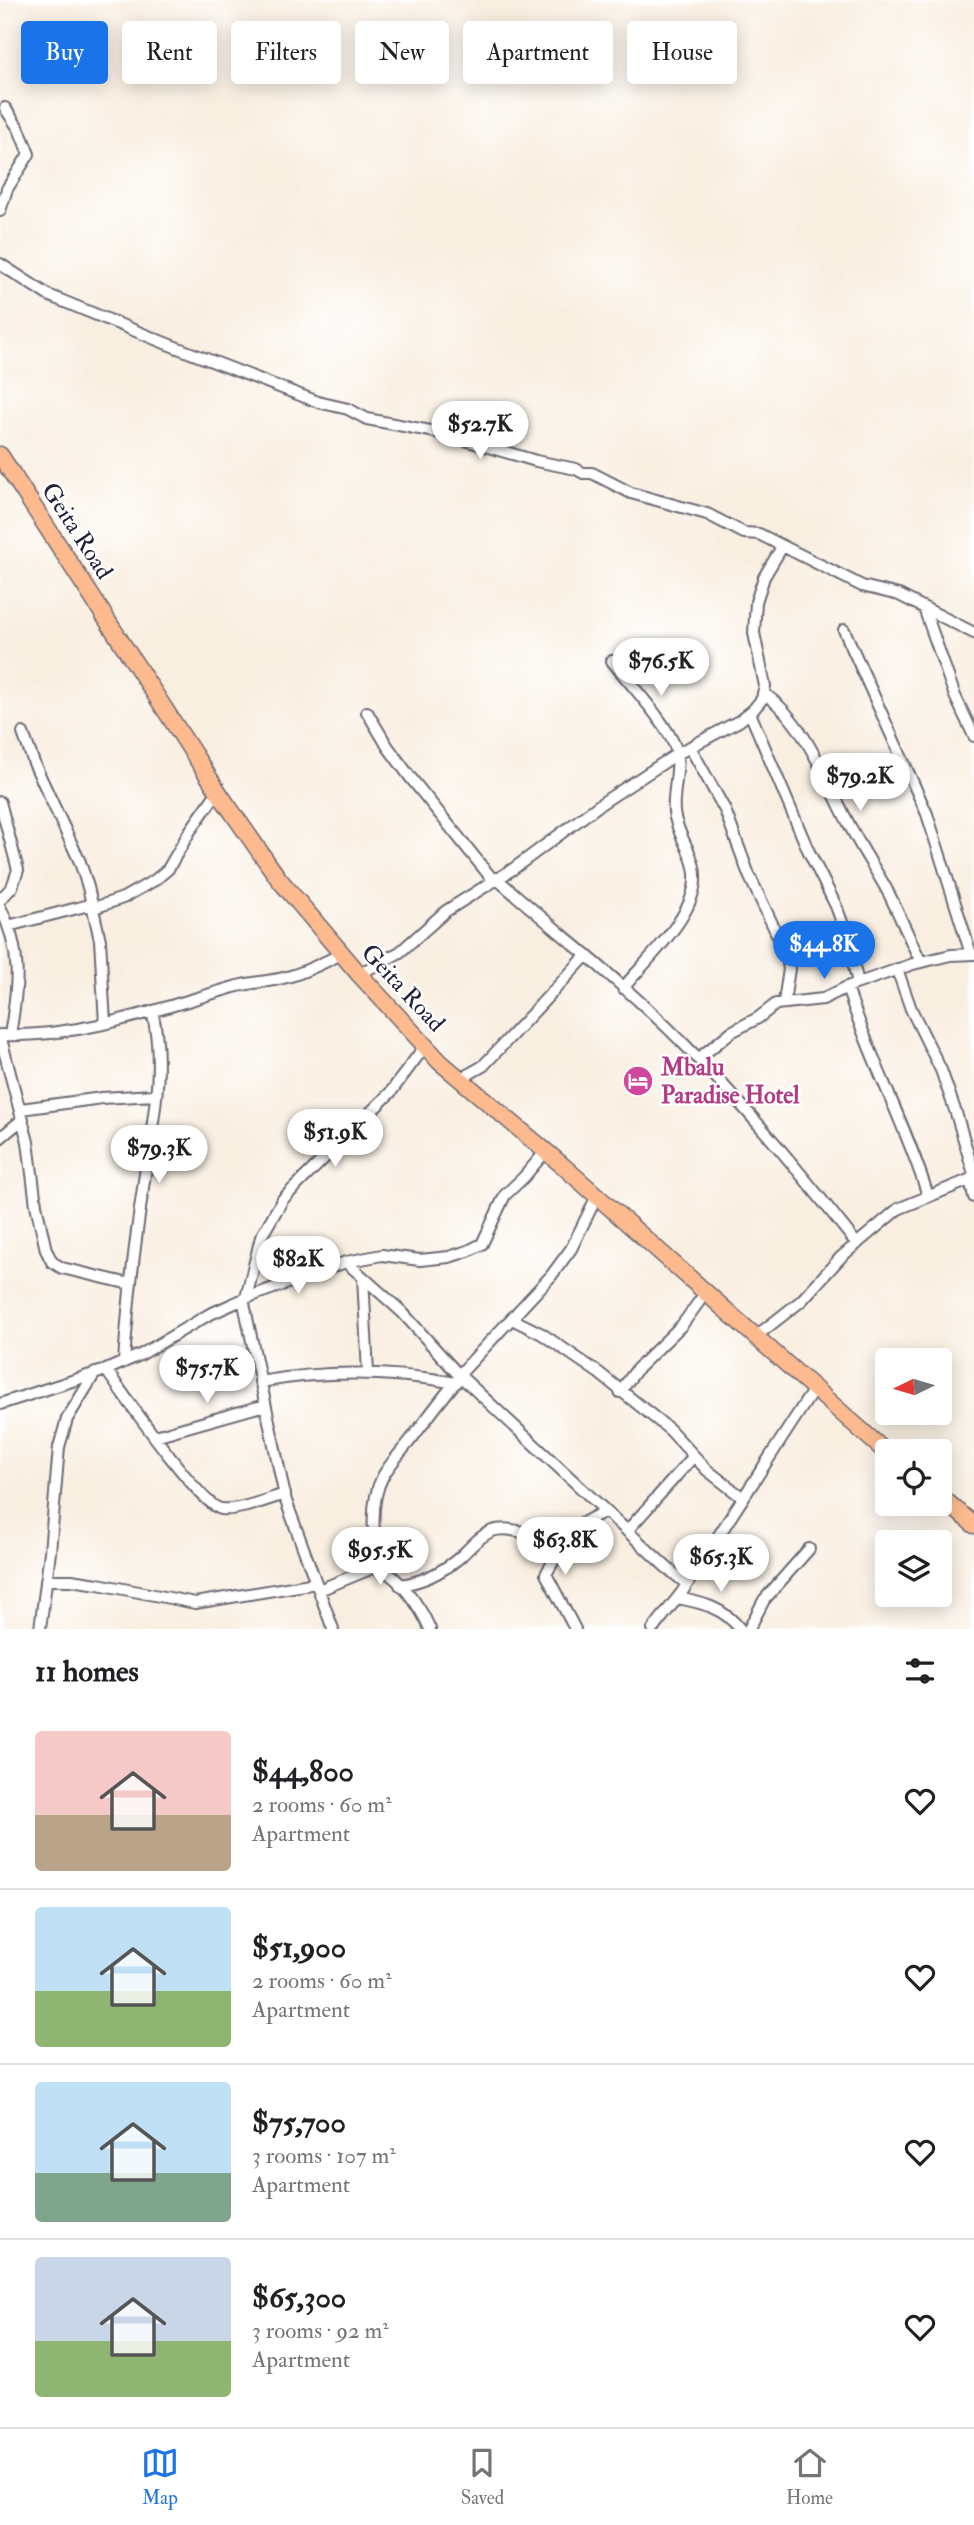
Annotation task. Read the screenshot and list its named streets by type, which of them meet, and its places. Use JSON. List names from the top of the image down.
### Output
{
  "streets": {
    "highway": ["Geita Road"]
  },
  "places": {
    "hotel": ["Mbalu Paradise Hotel"]
  },
  "north": "left",
  "page": {
    "chip": [
      "Buy",
      "Rent",
      "Filters",
      "New",
      "Apartment",
      "House"
    ],
    "price": [
      "$52.7K",
      "$76.5K",
      "$79.2K",
      "$44.8K",
      "$51.9K",
      "$79.3K",
      "$82K",
      "$75.7K",
      "$63.8K",
      "$95.5K",
      "$65.3K"
    ],
    "heading": "11 homes",
    "list": [
      {
        "name": "$44,800",
        "note": "2 rooms · 60 m² · Apartment"
      },
      {
        "name": "$51,900",
        "note": "2 rooms · 60 m² · Apartment"
      },
      {
        "name": "$75,700",
        "note": "3 rooms · 107 m² · Apartment"
      },
      {
        "name": "$65,300",
        "note": "3 rooms · 92 m² · Apartment"
      }
    ],
    "tabs": ["Map", "Saved", "Home"]
  }
}
